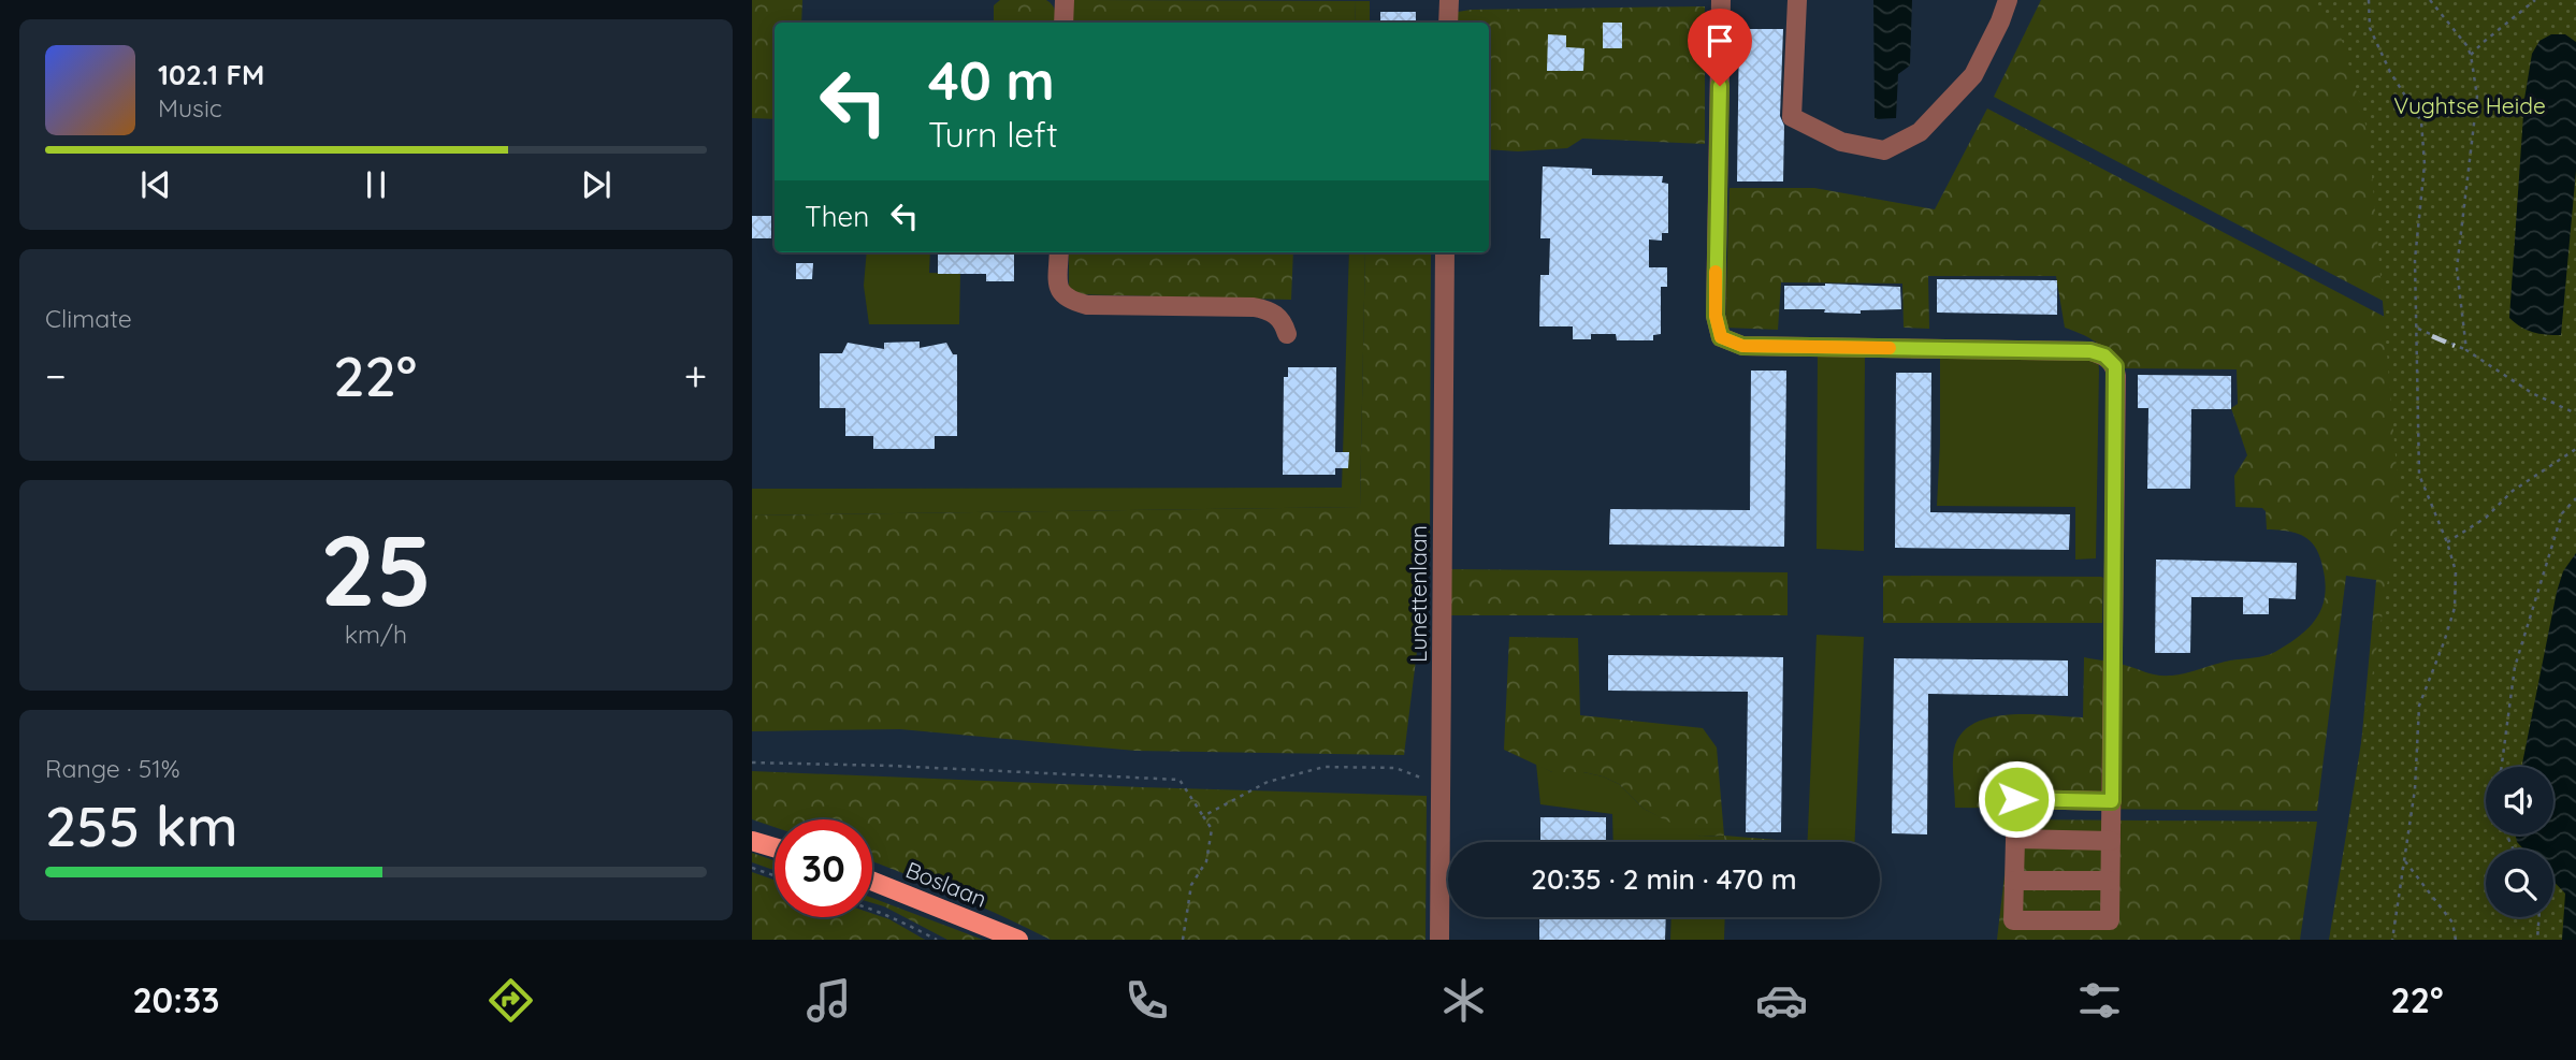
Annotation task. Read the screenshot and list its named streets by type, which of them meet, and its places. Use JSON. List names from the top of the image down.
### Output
{
  "streets": {
    "main road": ["Boslaan"],
    "street": ["Lunettenlaan"]
  },
  "parks": ["Vughtse Heide"],
  "page": {
    "turn": ["40 m", "Turn left"],
    "song": ["102.1 FM", "Music"],
    "then": "Then",
    "tile": [
      "Climate",
      ["25", "km/h"],
      ["Range · 51%", "255 km"]
    ],
    "heat": ["−", "22°", "+"],
    "limit": "30",
    "trip": "20:35 · 2 min · 470 m",
    "tabs": ["20:33", "22°"]
  }
}
